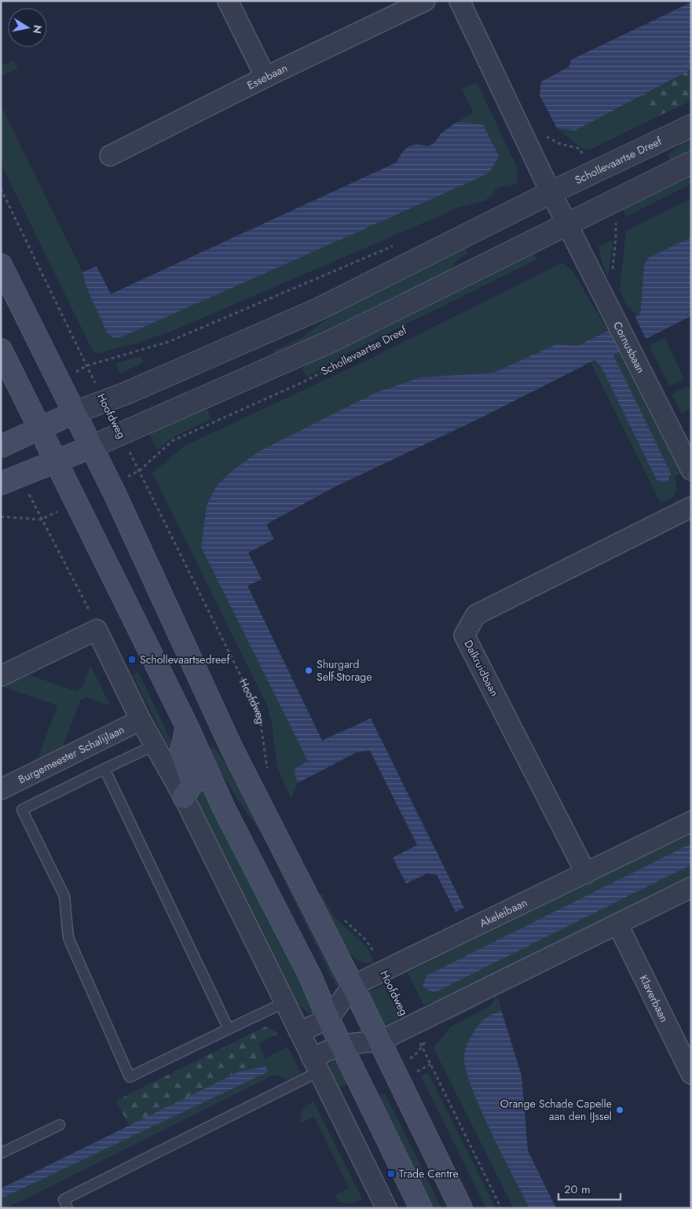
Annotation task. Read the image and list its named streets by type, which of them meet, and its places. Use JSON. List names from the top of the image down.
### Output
{
  "streets": {
    "street": [
      "Essebaan",
      "Schollevaartse Dreef",
      "Cornusbaan",
      "Dalkruidbaan",
      "Burgemeester Schalijlaan",
      "Akeleibaan",
      "Klaverbaan"
    ],
    "path": ["Hoofdweg"]
  },
  "crossings": [
    ["Schollevaartse Dreef", "Cornusbaan"],
    ["Schollevaartse Dreef", "Hoofdweg"],
    ["Hoofdweg", "Akeleibaan"],
    ["Dalkruidbaan", "Akeleibaan"]
  ],
  "places": {
    "transit": ["Schollevaartsedreef", "Trade Centre"],
    "other": ["Shurgard Self-Storage", "Orange Schade Capelle aan den IJssel"]
  },
  "scale_bar": "20 m",
  "north": "right"
}
